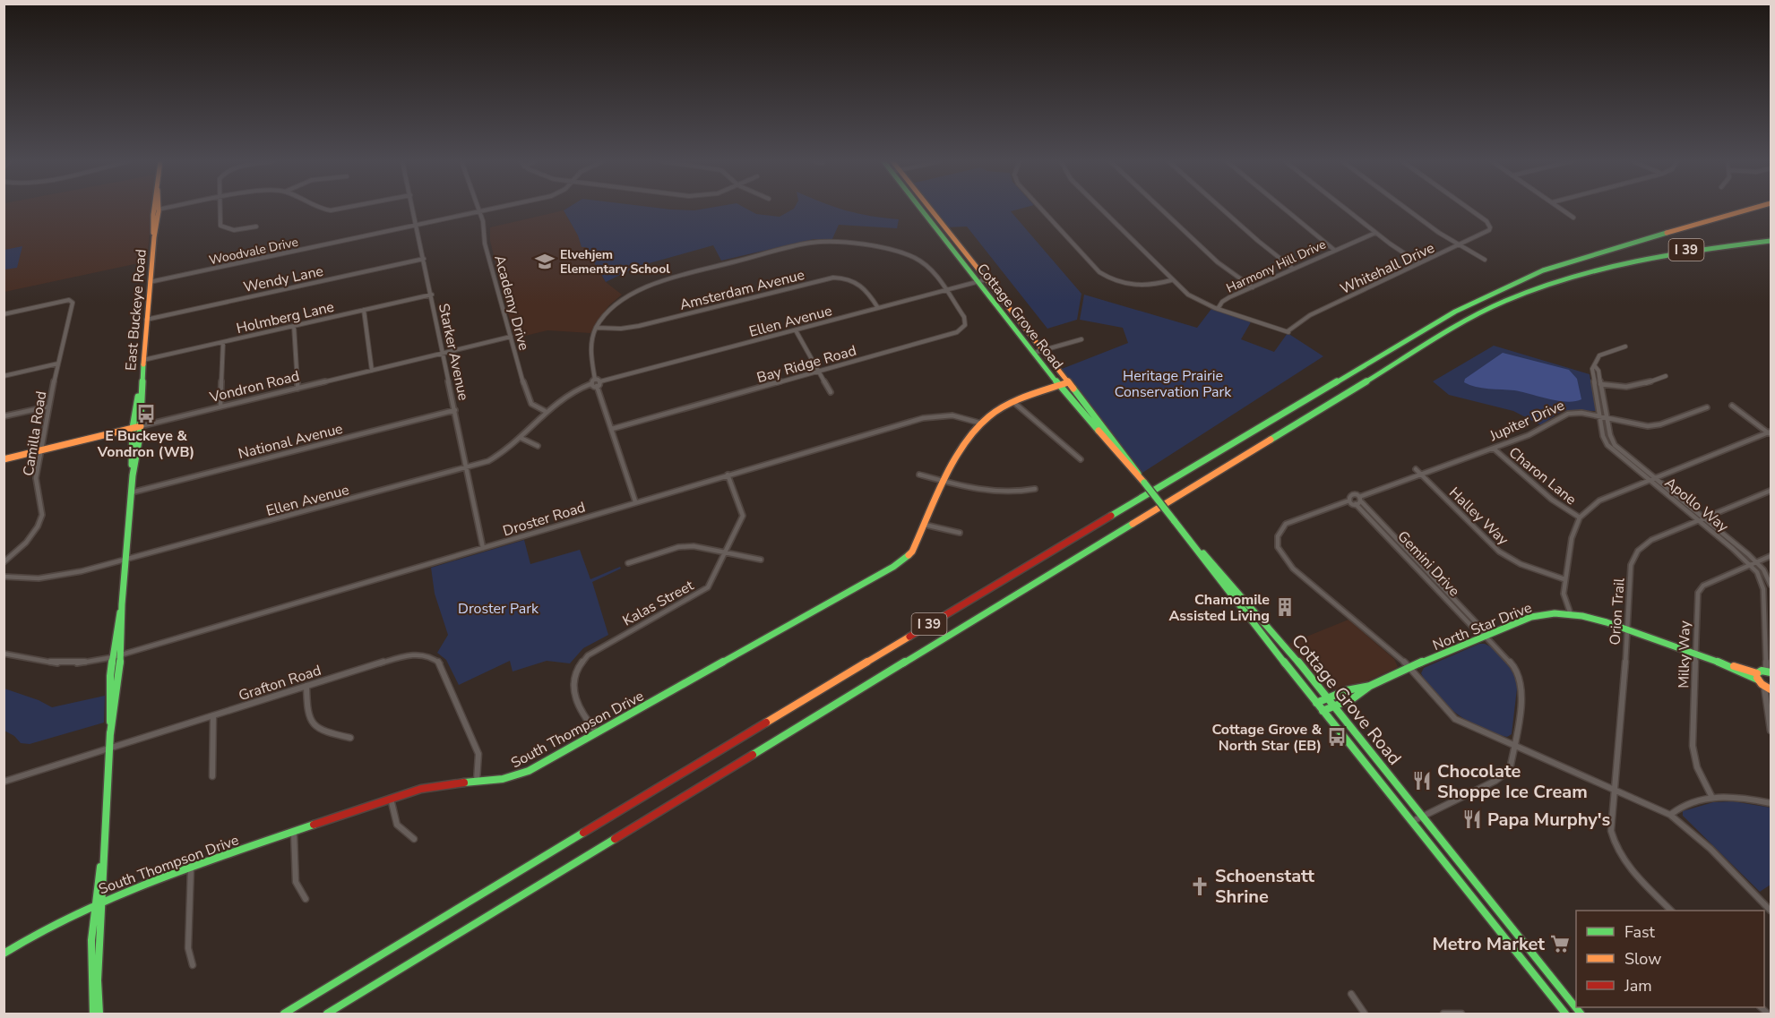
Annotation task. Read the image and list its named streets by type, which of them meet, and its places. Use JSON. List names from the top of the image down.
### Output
{
  "streets": {
    "main road": [
      "I 39",
      "East Buckeye Road",
      "Cottage Grove Road",
      "Vondron Road",
      "North Star Drive",
      "South Thompson Drive"
    ],
    "street": [
      "Woodvale Drive",
      "Harmony Hill Drive",
      "Whitehall Drive",
      "Wendy Lane",
      "Amsterdam Avenue",
      "Academy Drive",
      "Holmberg Lane",
      "Ellen Avenue",
      "Starker Avenue",
      "Bay Ridge Road",
      "Jupiter Drive",
      "Camilla Road",
      "National Avenue",
      "Charon Lane",
      "Apollo Way",
      "Halley Way",
      "Droster Road",
      "Gemini Drive",
      "Kalas Street",
      "Orion Trail",
      "Milky Way",
      "Grafton Road"
    ]
  },
  "crossings": [
    ["Woodvale Drive", "Academy Drive"],
    ["Woodvale Drive", "East Buckeye Road"],
    ["Woodvale Drive", "Starker Avenue"],
    ["Harmony Hill Drive", "Whitehall Drive"],
    ["Wendy Lane", "East Buckeye Road"],
    ["Wendy Lane", "Starker Avenue"],
    ["Amsterdam Avenue", "Ellen Avenue"],
    ["Academy Drive", "Ellen Avenue"],
    ["Academy Drive", "Vondron Road"],
    ["East Buckeye Road", "Holmberg Lane"],
    ["East Buckeye Road", "Ellen Avenue"],
    ["East Buckeye Road", "Vondron Road"],
    ["East Buckeye Road", "National Avenue"],
    ["East Buckeye Road", "Droster Road"],
    ["East Buckeye Road", "Grafton Road"],
    ["East Buckeye Road", "South Thompson Drive"],
    ["Cottage Grove Road", "Ellen Avenue"],
    ["Cottage Grove Road", "Gemini Drive"],
    ["Cottage Grove Road", "North Star Drive"],
    ["Cottage Grove Road", "South Thompson Drive"],
    ["Holmberg Lane", "Starker Avenue"],
    ["Ellen Avenue", "Starker Avenue"],
    ["Ellen Avenue", "Bay Ridge Road"],
    ["Starker Avenue", "Vondron Road"],
    ["Starker Avenue", "National Avenue"],
    ["Starker Avenue", "Droster Road"],
    ["Vondron Road", "Camilla Road"],
    ["Jupiter Drive", "Charon Lane"],
    ["Jupiter Drive", "Apollo Way"],
    ["Jupiter Drive", "Halley Way"],
    ["Jupiter Drive", "Gemini Drive"],
    ["Apollo Way", "Orion Trail"],
    ["Apollo Way", "Milky Way"],
    ["Droster Road", "Kalas Street"],
    ["Droster Road", "South Thompson Drive"],
    ["Gemini Drive", "North Star Drive"],
    ["Kalas Street", "South Thompson Drive"],
    ["Orion Trail", "North Star Drive"],
    ["North Star Drive", "Milky Way"],
    ["Grafton Road", "South Thompson Drive"]
  ],
  "parks": ["Heritage Prairie Conservation Park", "Droster Park"],
  "places": {
    "school or university": ["Elvehjem Elementary School"],
    "bus stop": ["E Buckeye & Vondron (WB)", "Cottage Grove & North Star (EB)"],
    "building": ["Chamomile Assisted Living"],
    "restaurant": ["Chocolate Shoppe Ice Cream", "Papa Murphy's"],
    "church": ["Schoenstatt Shrine"],
    "supermarket": ["Metro Market"]
  },
  "legend": ["Fast", "Slow", "Jam"]
}
